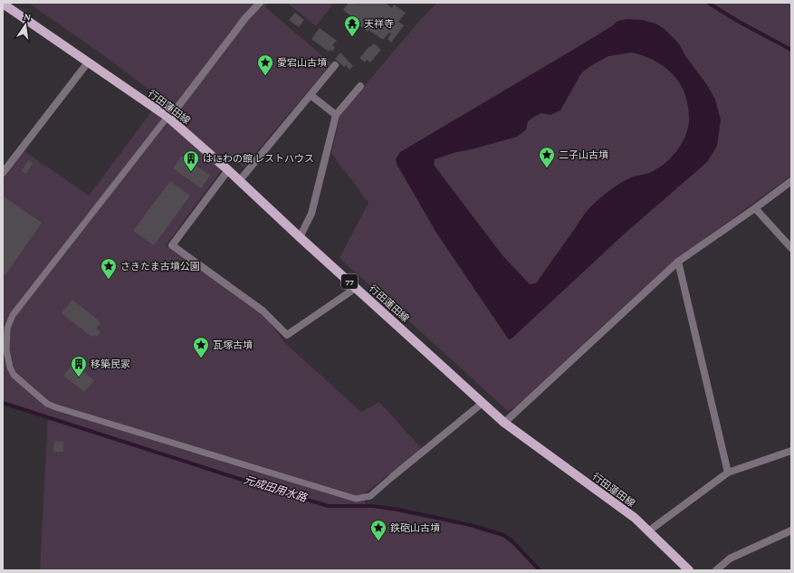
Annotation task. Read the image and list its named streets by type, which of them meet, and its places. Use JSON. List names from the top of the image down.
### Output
{
  "streets": {
    "main road": ["行田蓮田線", "77"]
  },
  "water": ["元成田用水路"],
  "places": {
    "temple": ["天祥寺"],
    "place": [
      "愛宕山古墳",
      "二子山古墳",
      "さきたま古墳公園",
      "瓦塚古墳",
      "鉄砲山古墳"
    ],
    "building": ["はにわの館 レストハウス", "移築民家"]
  },
  "north": "top"
}
